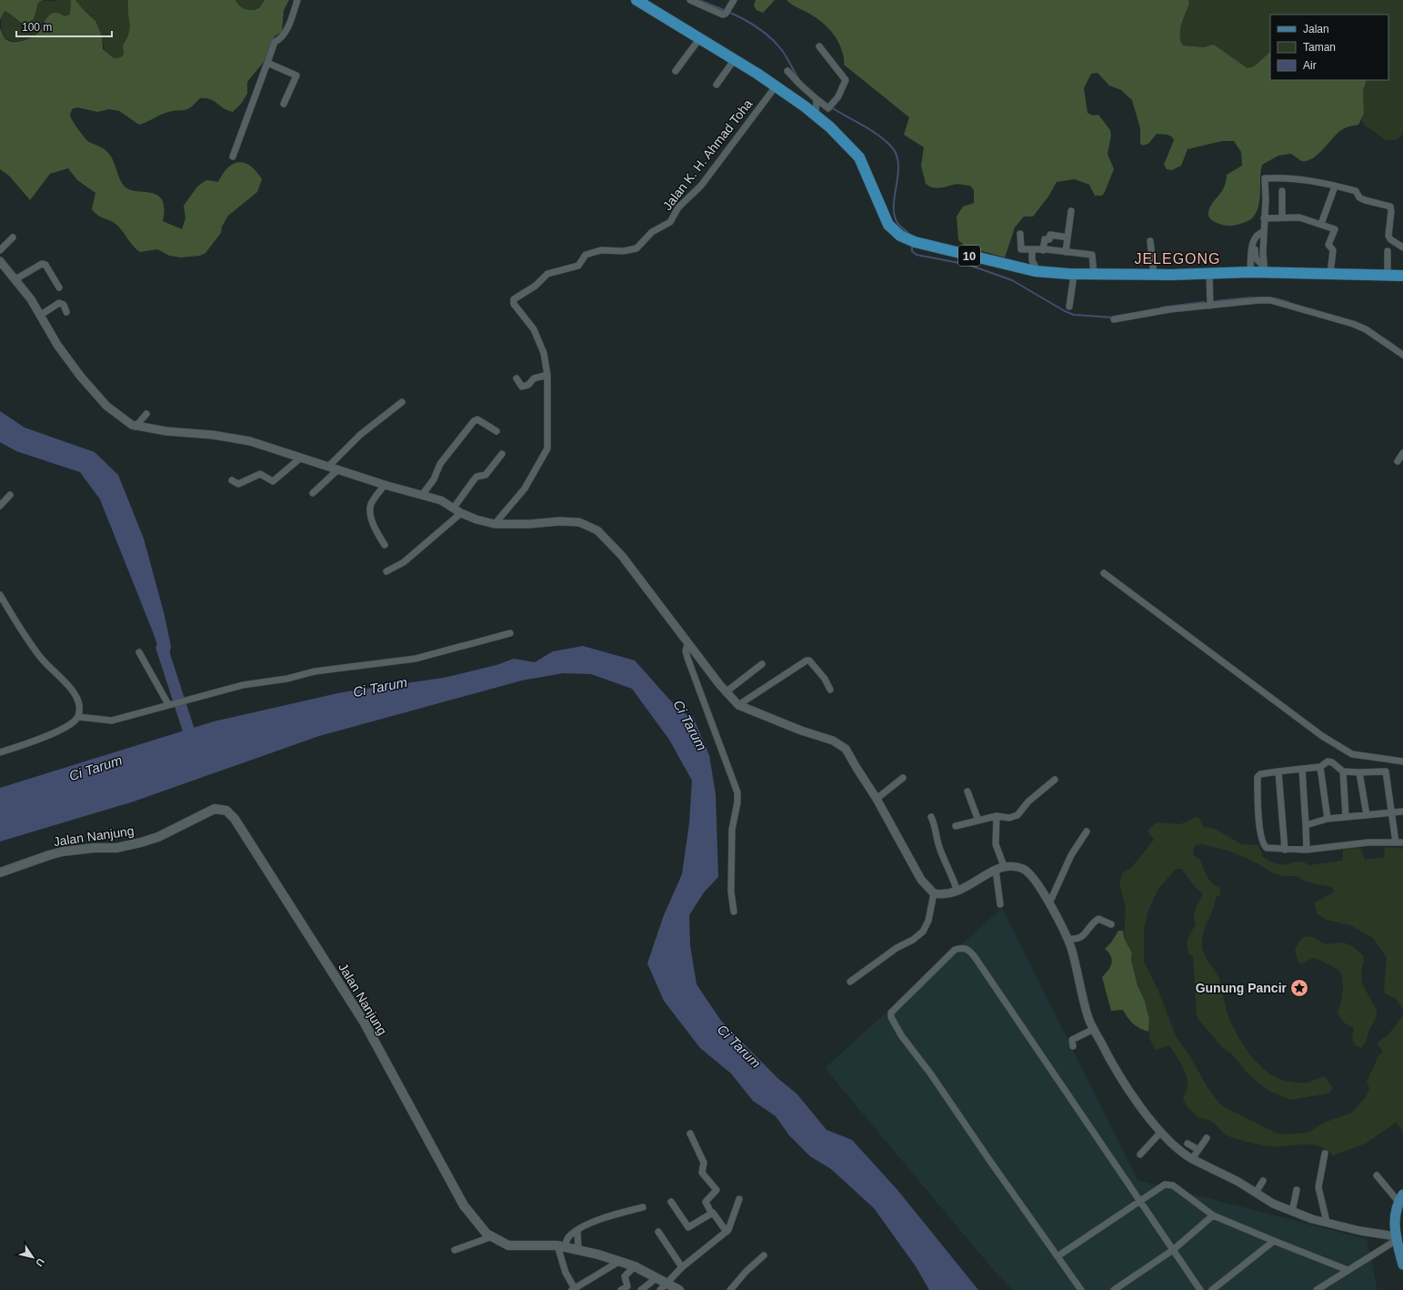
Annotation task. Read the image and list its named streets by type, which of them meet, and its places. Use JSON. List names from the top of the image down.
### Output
{
  "streets": {
    "highway": ["10"],
    "main road": ["Jalan Nanjung"],
    "street": ["Jalan K. H. Ahmad Toha"]
  },
  "crossings": [
    ["Jalan K. H. Ahmad Toha", "10"]
  ],
  "districts": ["JELEGONG"],
  "water": ["Ci Tarum"],
  "places": {
    "place": ["Gunung Pancir"]
  },
  "legend": ["Jalan", "Taman", "Air"],
  "scale_bar": "100 m",
  "north": "bottom right"
}
